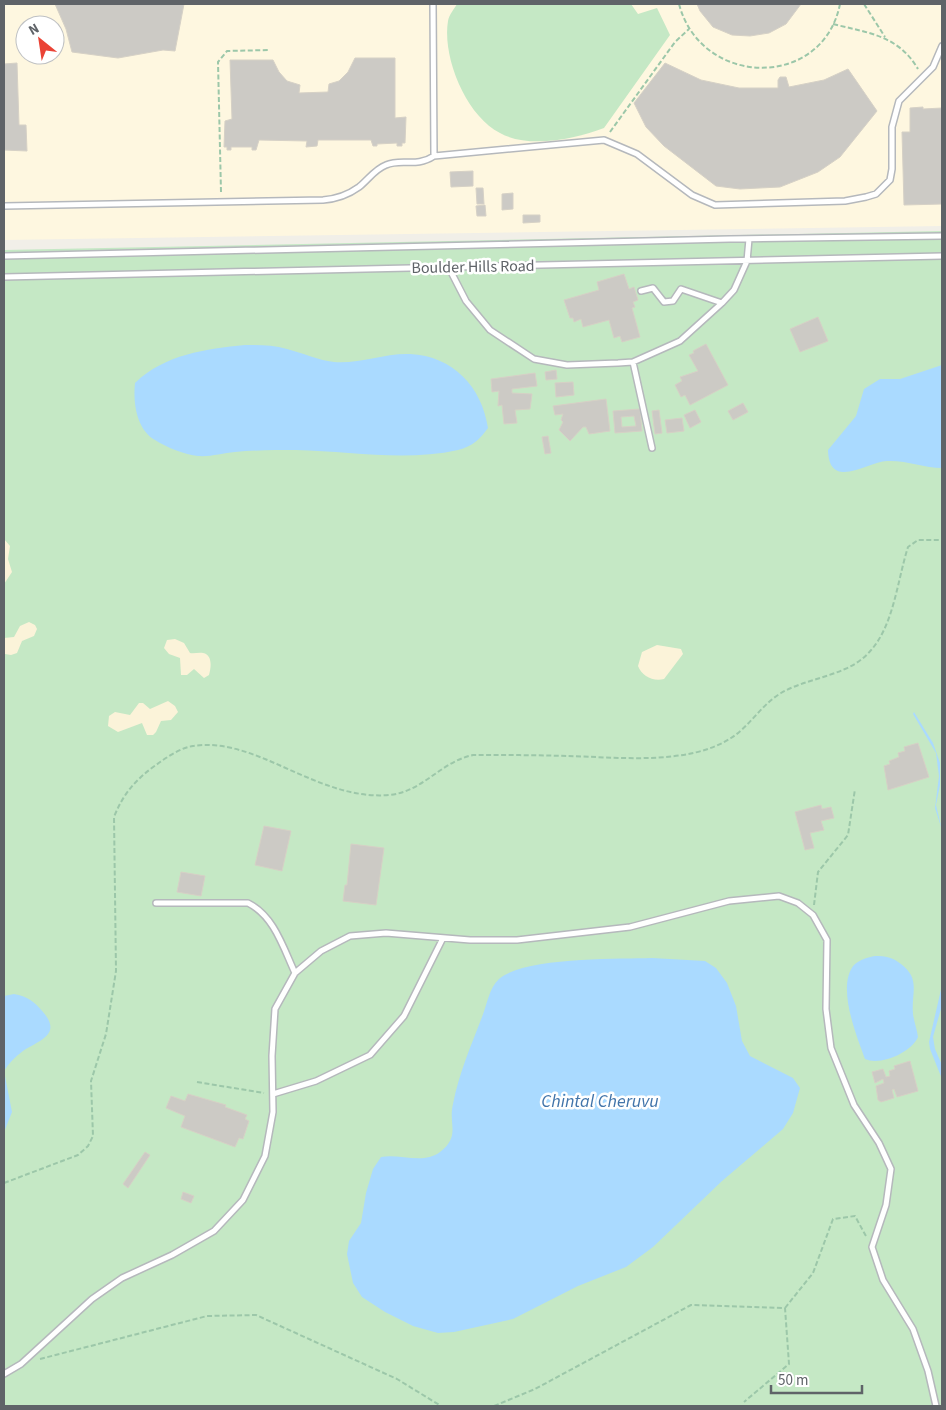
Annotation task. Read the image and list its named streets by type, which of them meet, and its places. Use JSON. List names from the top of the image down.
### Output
{
  "streets": {
    "lane": ["Boulder Hills Road"]
  },
  "water": ["Chintal Cheruvu"],
  "scale_bar": "50 m",
  "north": "top left"
}
